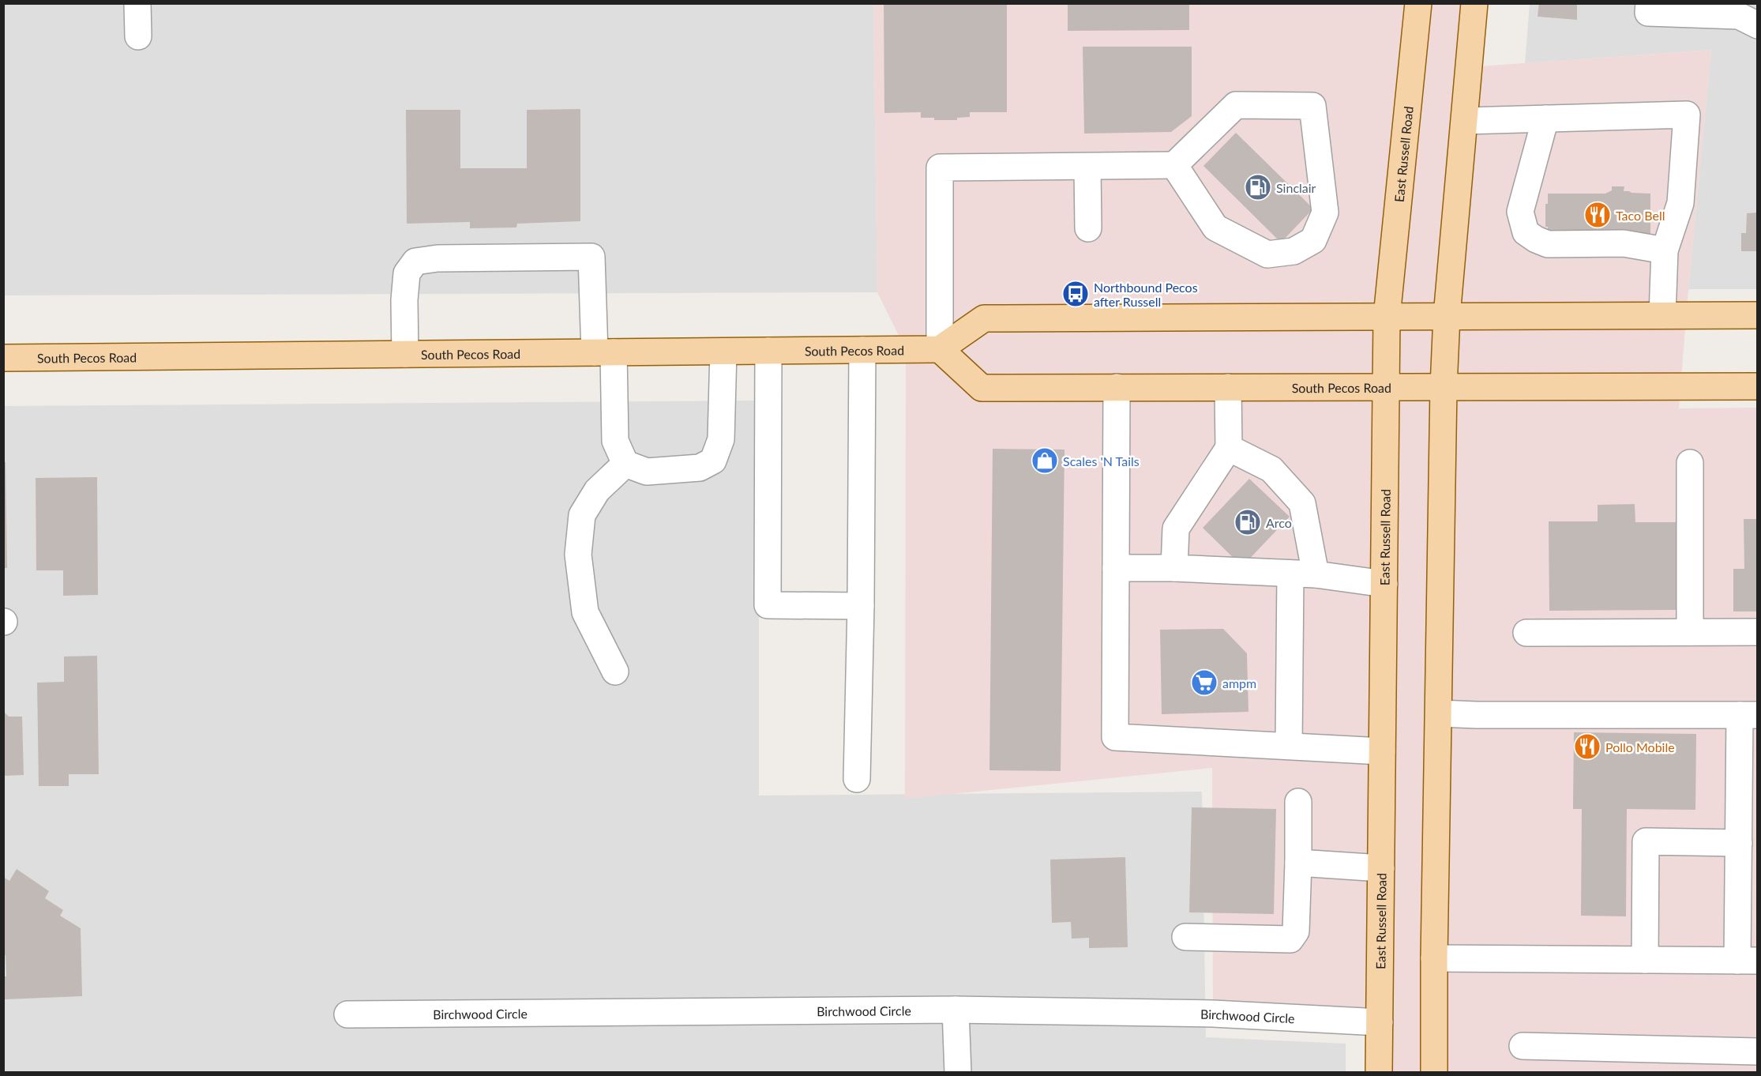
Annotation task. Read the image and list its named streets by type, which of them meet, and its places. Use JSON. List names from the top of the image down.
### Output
{
  "streets": {
    "main road": ["East Russell Road", "South Pecos Road"],
    "street": ["Birchwood Circle"]
  },
  "crossings": [
    ["East Russell Road", "South Pecos Road"],
    ["East Russell Road", "Birchwood Circle"]
  ],
  "places": {
    "fuel station": ["Sinclair", "Arco"],
    "restaurant": ["Taco Bell", "Pollo Mobile"],
    "bus stop": ["Northbound Pecos after Russell"],
    "shop": ["Scales 'N Tails"],
    "supermarket": ["ampm"]
  }
}
